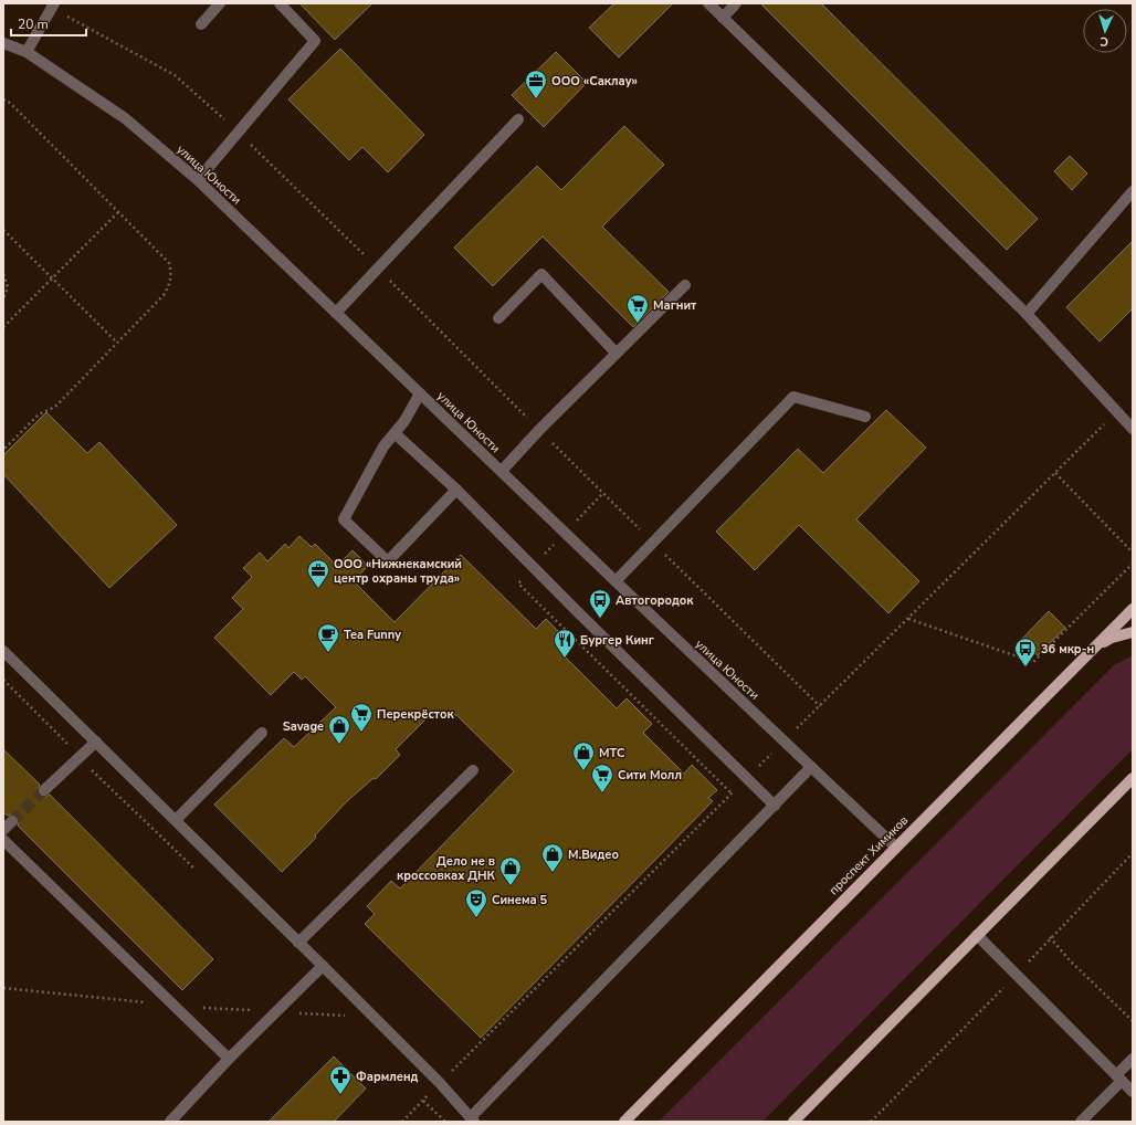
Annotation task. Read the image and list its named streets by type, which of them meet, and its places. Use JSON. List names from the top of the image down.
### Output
{
  "streets": {
    "main road": ["проспект Химиков"],
    "street": ["улица Юности"]
  },
  "crossings": [
    ["улица Юности", "проспект Химиков"]
  ],
  "places": {
    "office": ["ООО «Саклау»", "ООО «Нижнекамский центр охраны труда»"],
    "supermarket": ["Магнит", "Перекрёсток", "Сити Молл"],
    "bus stop": ["Автогородок", "36 мкр-н"],
    "cafe": ["Tea Funny"],
    "restaurant": ["Бургер Кинг"],
    "shop": [
      "Savage",
      "МТС",
      "М.Видео",
      "Дело не в кроссовках ДНК"
    ],
    "theatre": ["Синема 5"],
    "pharmacy": ["Фармленд"]
  },
  "scale_bar": "20 m",
  "north": "bottom"
}
